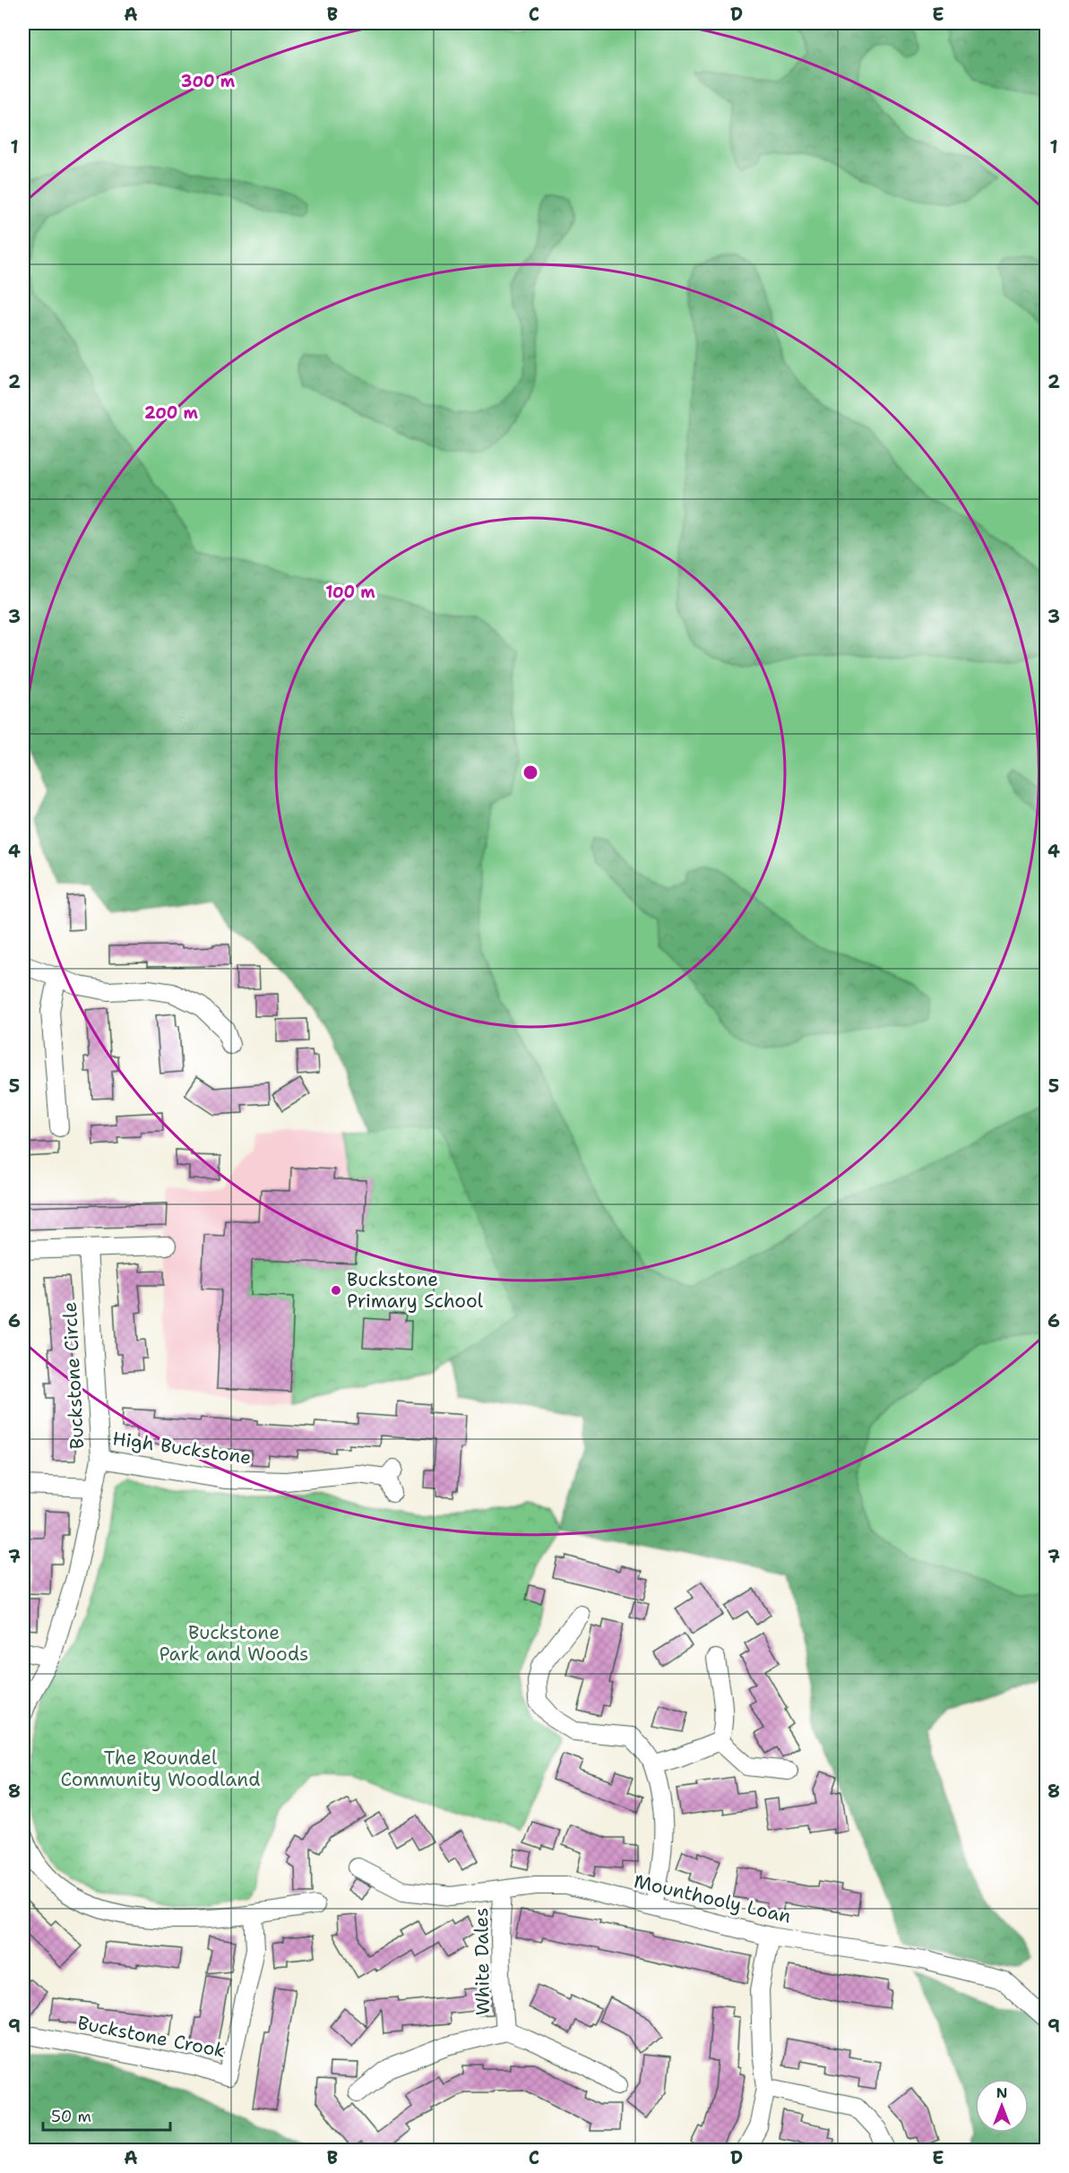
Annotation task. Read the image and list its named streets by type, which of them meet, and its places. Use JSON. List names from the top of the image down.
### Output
{
  "streets": {
    "street": [
      "Buckstone Circle",
      "High Buckstone",
      "Mounthooly Loan",
      "White Dales",
      "Buckstone Crook"
    ]
  },
  "crossings": [
    ["Buckstone Circle", "High Buckstone"],
    ["Mounthooly Loan", "White Dales"]
  ],
  "parks": ["Buckstone Park and Woods", "The Roundel Community Woodland"],
  "places": ["Buckstone Primary School"],
  "scale_bar": "50 m",
  "north": "top",
  "grid": {
    "columns": [
      "A",
      "B",
      "C",
      "D",
      "E"
    ],
    "rows": [
      "1",
      "2",
      "3",
      "4",
      "5",
      "6",
      "7",
      "8",
      "9"
    ]
  },
  "rings": ["300 m", "200 m", "100 m"]
}
